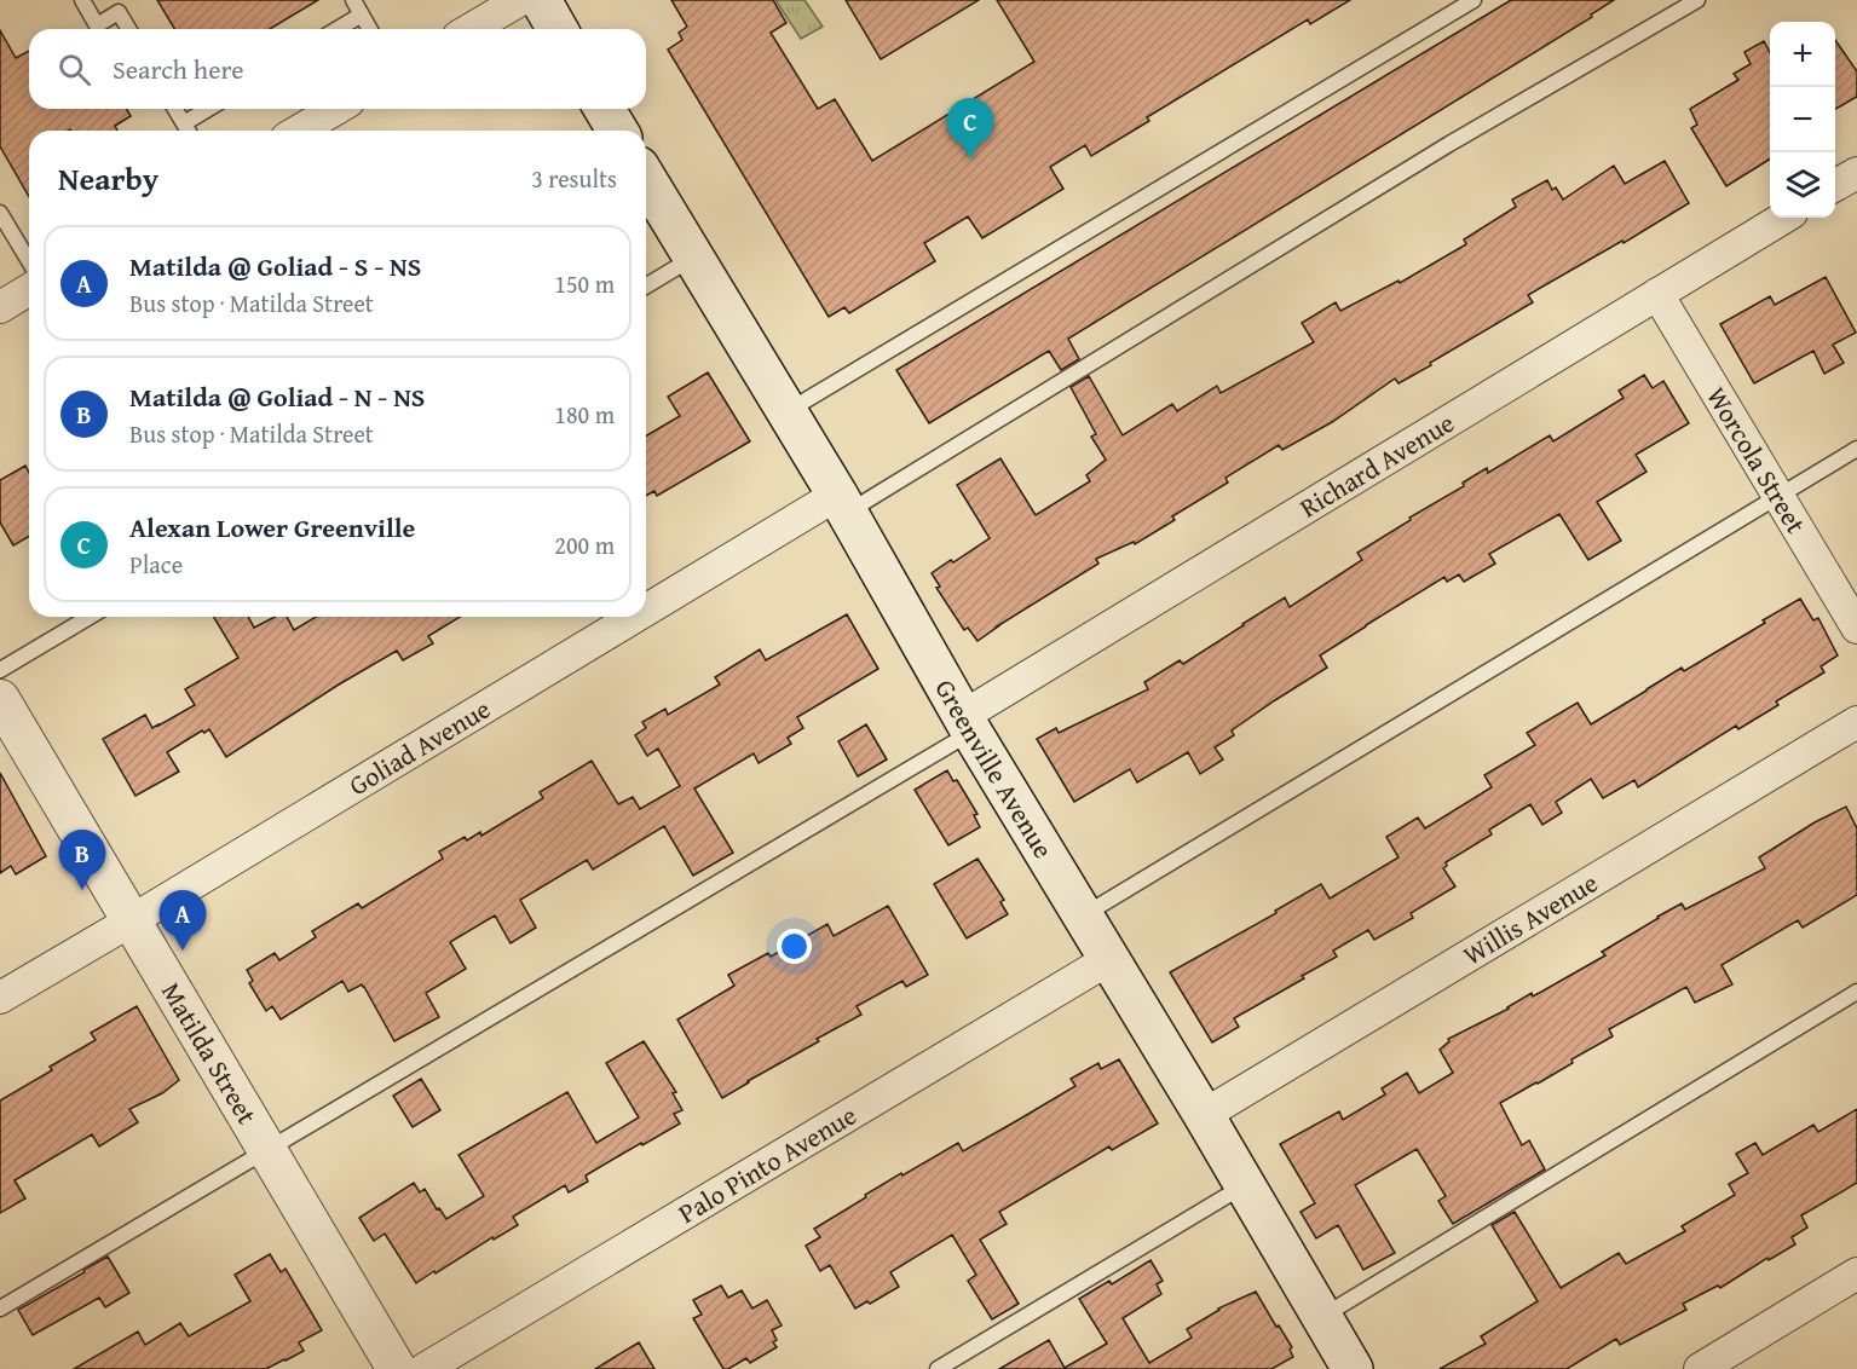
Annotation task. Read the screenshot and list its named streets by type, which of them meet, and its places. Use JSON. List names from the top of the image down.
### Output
{
  "streets": {
    "main road": ["Greenville Avenue"],
    "street": [
      "Worcola Street",
      "Richard Avenue",
      "Goliad Avenue",
      "Willis Avenue",
      "Matilda Street",
      "Palo Pinto Avenue"
    ]
  },
  "crossings": [
    ["Worcola Street", "Richard Avenue"],
    ["Richard Avenue", "Greenville Avenue"],
    ["Goliad Avenue", "Greenville Avenue"],
    ["Goliad Avenue", "Matilda Street"],
    ["Greenville Avenue", "Willis Avenue"],
    ["Greenville Avenue", "Palo Pinto Avenue"]
  ],
  "page": {
    "map_buttons": ["+", "−"],
    "search": "Search here",
    "pins": ["C", "B", "A"],
    "heading": ["Nearby", "3 results"],
    "list": [
      {
        "mark": "A",
        "name": "Matilda @ Goliad - S - NS",
        "note": "Bus stop · Matilda Street",
        "value": "150 m"
      },
      {
        "mark": "B",
        "name": "Matilda @ Goliad - N - NS",
        "note": "Bus stop · Matilda Street",
        "value": "180 m"
      },
      {
        "mark": "C",
        "name": "Alexan Lower Greenville",
        "note": "Place",
        "value": "200 m"
      }
    ]
  }
}
